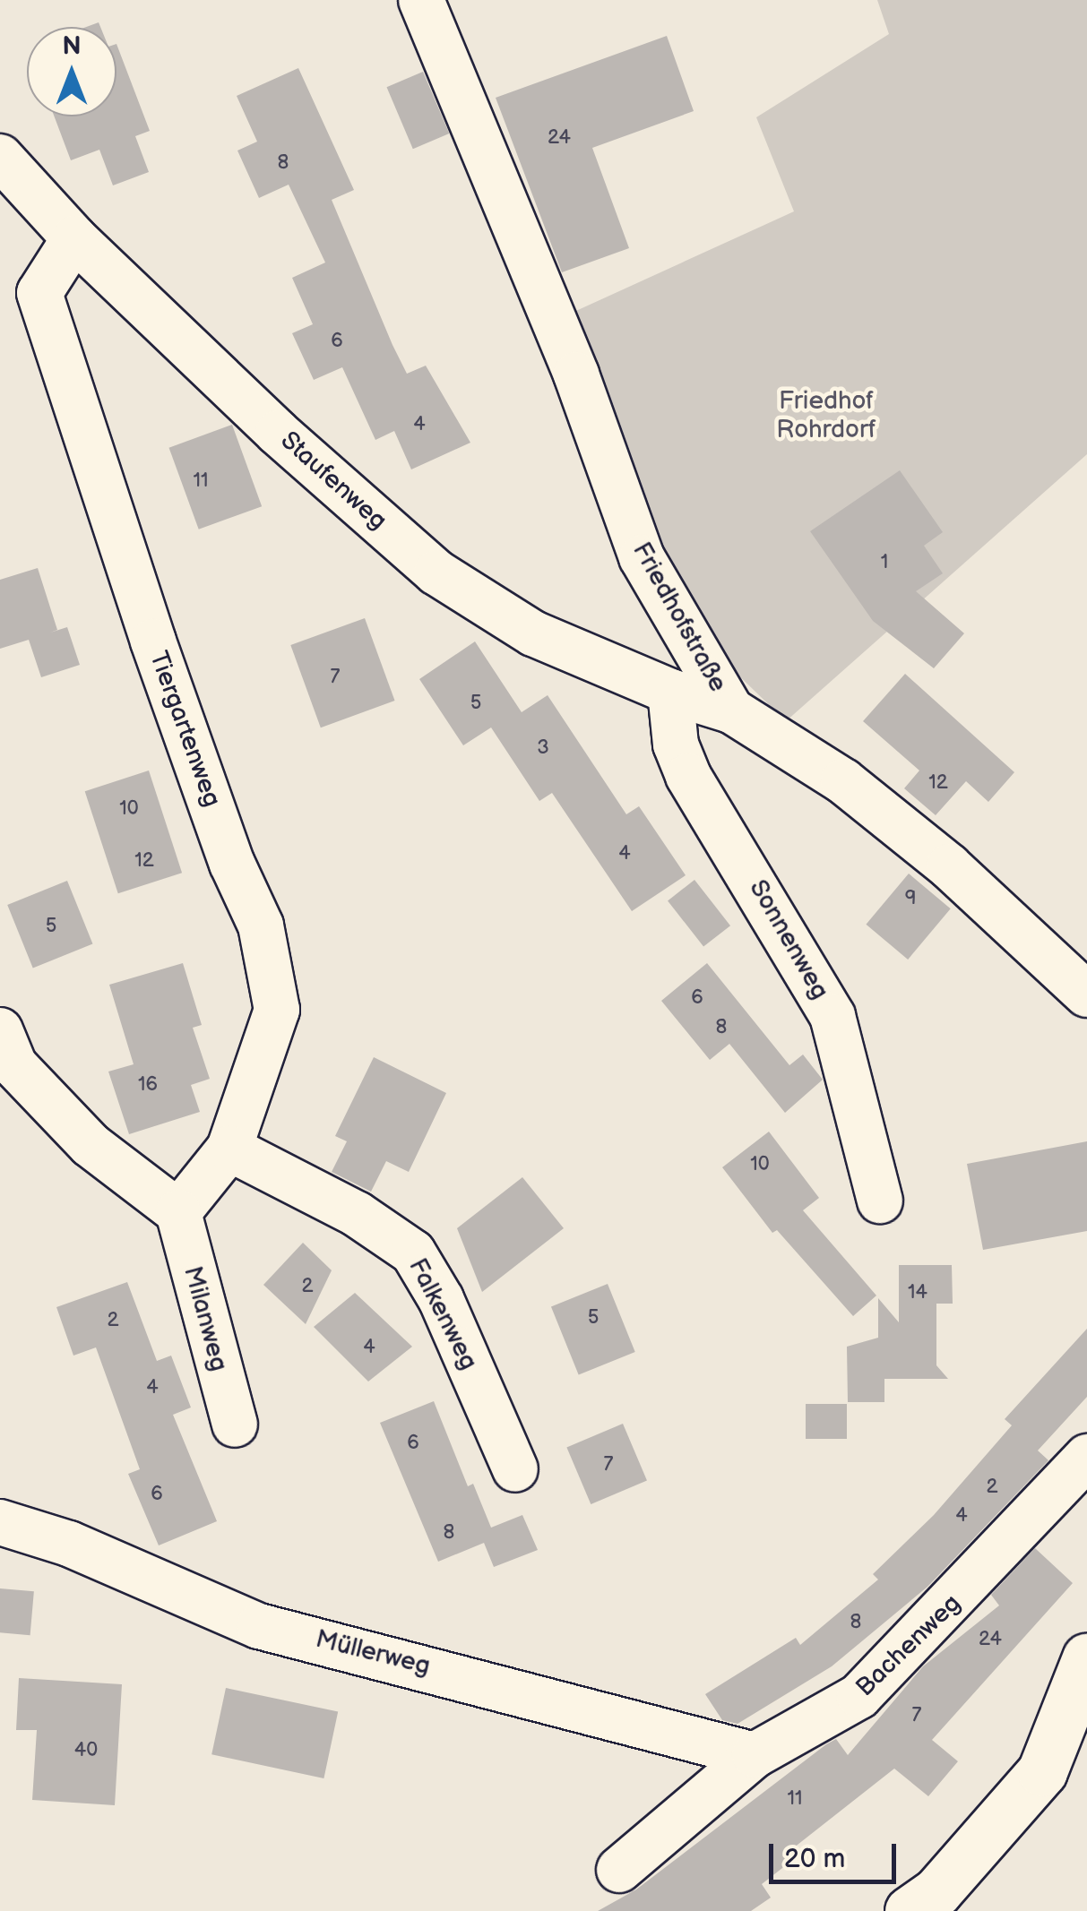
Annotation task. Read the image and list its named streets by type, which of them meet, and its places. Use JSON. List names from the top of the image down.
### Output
{
  "streets": {
    "street": [
      "Staufenweg",
      "Friedhofstraße",
      "Tiergartenweg",
      "Sonnenweg",
      "Falkenweg",
      "Milanweg",
      "Bachenweg",
      "Müllerweg"
    ]
  },
  "crossings": [
    ["Staufenweg", "Friedhofstraße"],
    ["Staufenweg", "Tiergartenweg"],
    ["Staufenweg", "Sonnenweg"],
    ["Tiergartenweg", "Falkenweg"],
    ["Tiergartenweg", "Milanweg"],
    ["Bachenweg", "Müllerweg"]
  ],
  "parks": ["Friedhof Rohrdorf"],
  "house_numbers": [
    "24",
    "8",
    "6",
    "4",
    "11",
    "1",
    "7",
    "5",
    "3",
    "12",
    "10",
    "4",
    "12",
    "9",
    "5",
    "6",
    "8",
    "16",
    "10",
    "2",
    "14",
    "5",
    "2",
    "4",
    "4",
    "6",
    "7",
    "2",
    "6",
    "4",
    "8",
    "8",
    "24",
    "7",
    "40",
    "11"
  ],
  "scale_bar": "20 m",
  "north": "top"
}
